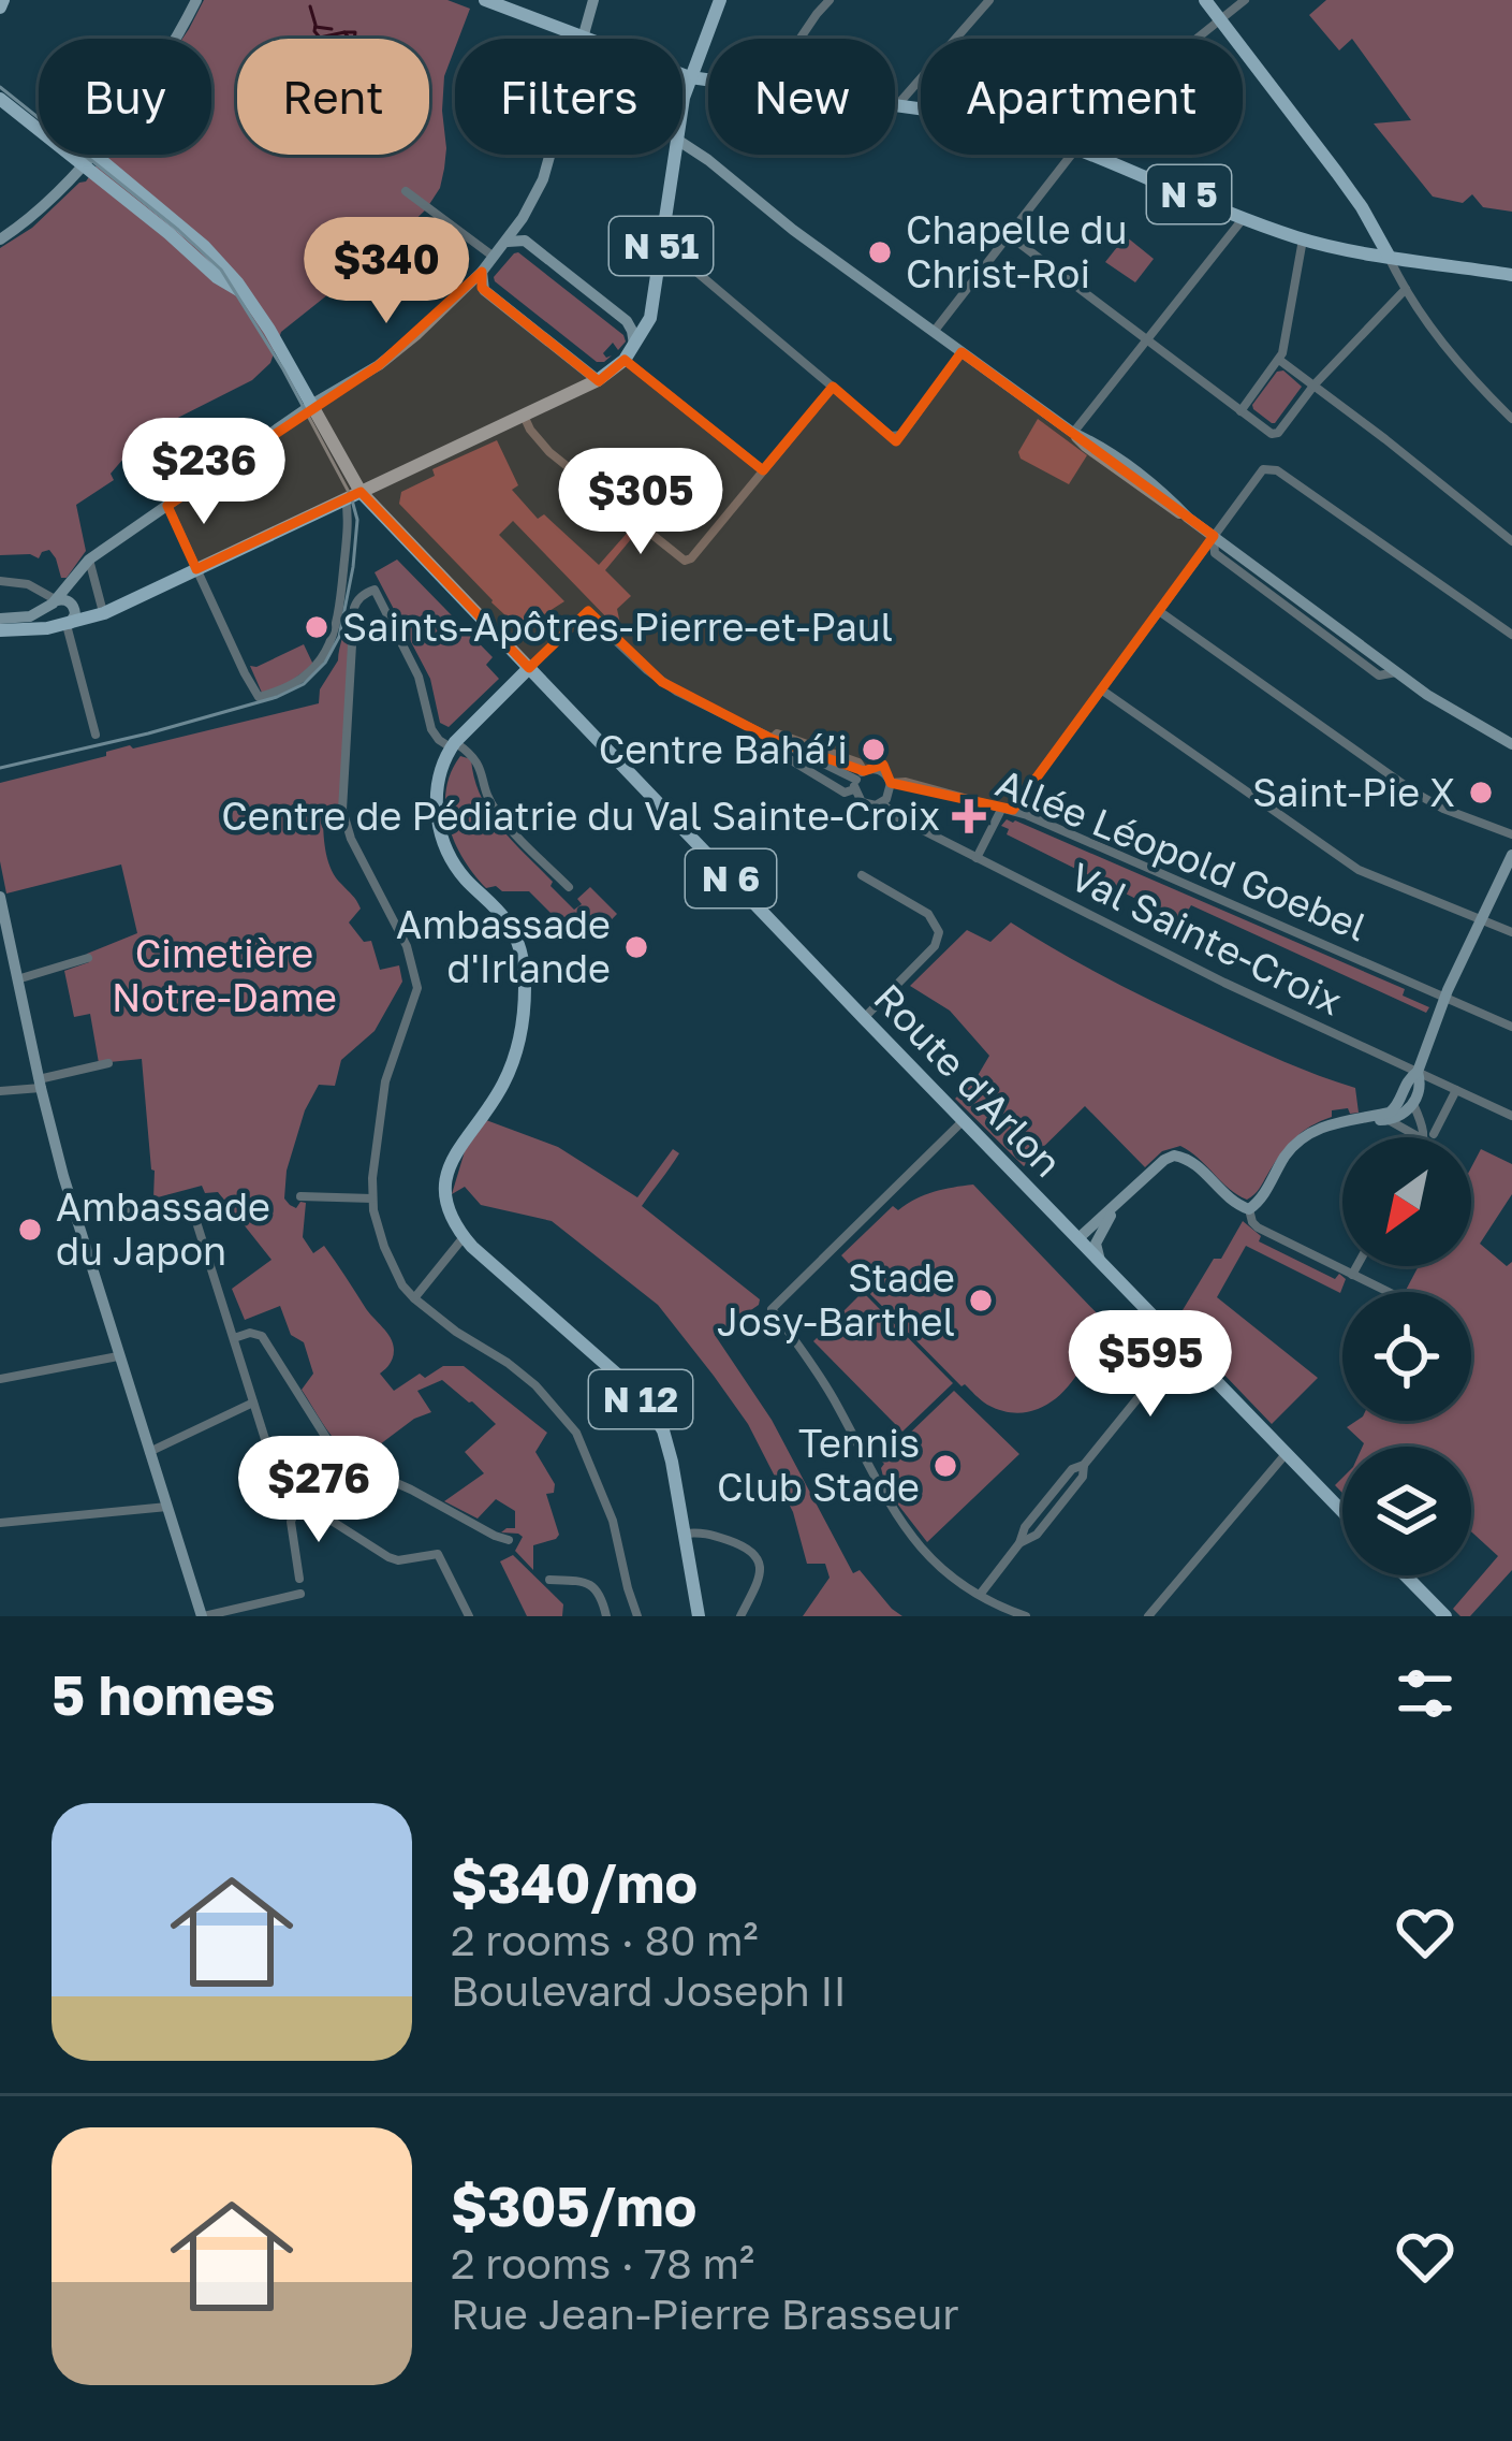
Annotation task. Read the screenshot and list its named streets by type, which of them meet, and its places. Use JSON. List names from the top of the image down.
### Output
{
  "streets": {
    "main road": [
      "N 5",
      "N 51",
      "N 6",
      "Route d'Arlon",
      "N 12"
    ],
    "street": ["Allée Léopold Goebel", "Val Sainte-Croix"]
  },
  "crossings": [
    ["N 5", "N 51"],
    ["Allée Léopold Goebel", "Val Sainte-Croix"],
    ["N 6", "Val Sainte-Croix"],
    ["N 6", "Route d'Arlon"],
    ["Val Sainte-Croix", "Route d'Arlon"]
  ],
  "parks": ["Cimetière Notre-Dame"],
  "places": {
    "other": [
      "Chapelle du Christ-Roi",
      "Saints-Apôtres-Pierre-et-Paul",
      "Centre Bahá’i",
      "Saint-Pie X",
      "Ambassade d'Irlande",
      "Ambassade du Japon",
      "Stade Josy-Barthel",
      "Tennis Club Stade"
    ],
    "health": ["Centre de Pédiatrie du Val Sainte-Croix"]
  },
  "north": "bottom left",
  "page": {
    "chip": [
      "Buy",
      "Rent",
      "Filters",
      "New",
      "Apartment"
    ],
    "price": [
      "$340",
      "$236",
      "$305",
      "$595",
      "$276"
    ],
    "heading": "5 homes",
    "list": [
      {
        "name": "$340/mo",
        "note": "2 rooms · 80 m² · Boulevard Joseph II"
      },
      {
        "name": "$305/mo",
        "note": "2 rooms · 78 m² · Rue Jean-Pierre Brasseur"
      }
    ]
  }
}
